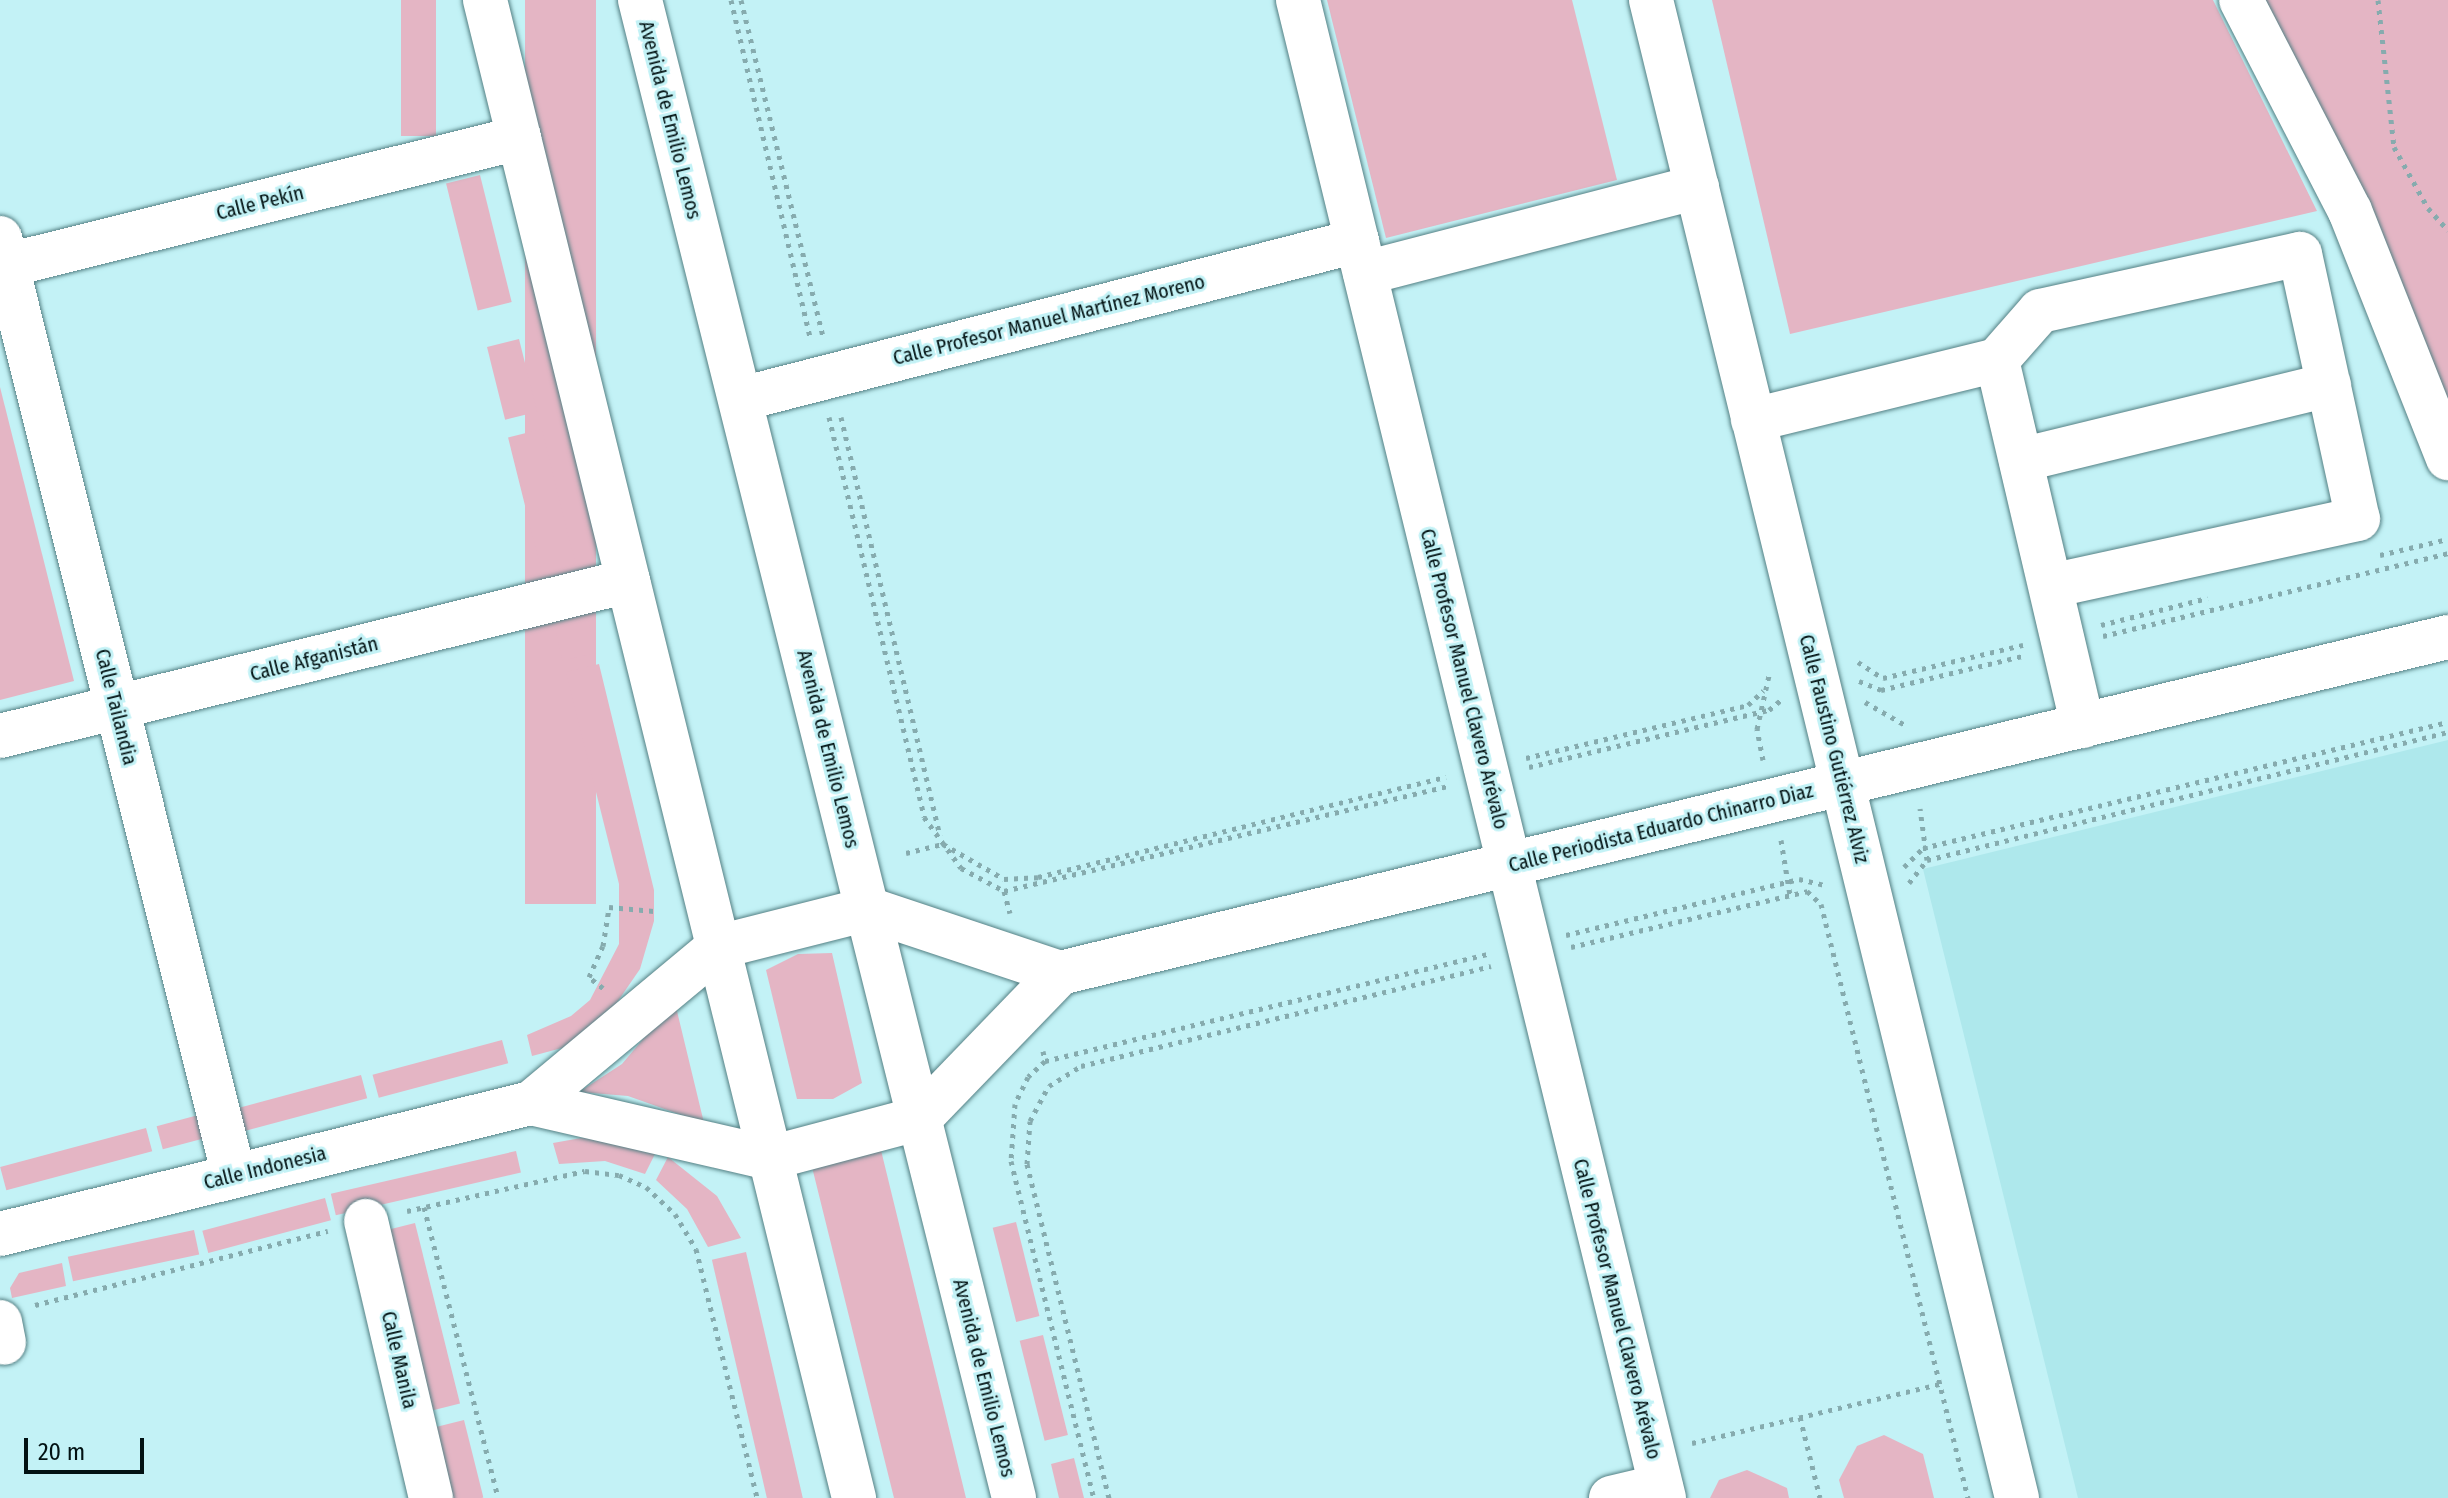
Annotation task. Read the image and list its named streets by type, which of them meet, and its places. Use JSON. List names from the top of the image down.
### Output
{
  "streets": {
    "street": [
      "Avenida de Emilio Lemos",
      "Calle Pekín",
      "Calle Profesor Manuel Martínez Moreno",
      "Calle Afganistán",
      "Calle Profesor Manuel Clavero Arévalo",
      "Calle Tailandia",
      "Calle Faustino Gutiérrez Alviz",
      "Calle Periodista Eduardo Chinarro Diaz",
      "Calle Indonesia",
      "Calle Manila"
    ]
  },
  "crossings": [
    ["Avenida de Emilio Lemos", "Calle Profesor Manuel Martínez Moreno"],
    ["Calle Profesor Manuel Martínez Moreno", "Calle Profesor Manuel Clavero Arévalo"],
    ["Calle Profesor Manuel Martínez Moreno", "Calle Faustino Gutiérrez Alviz"],
    ["Calle Afganistán", "Calle Tailandia"],
    ["Calle Profesor Manuel Clavero Arévalo", "Calle Periodista Eduardo Chinarro Diaz"],
    ["Calle Tailandia", "Calle Indonesia"],
    ["Calle Faustino Gutiérrez Alviz", "Calle Periodista Eduardo Chinarro Diaz"]
  ],
  "scale_bar": "20 m"
}
